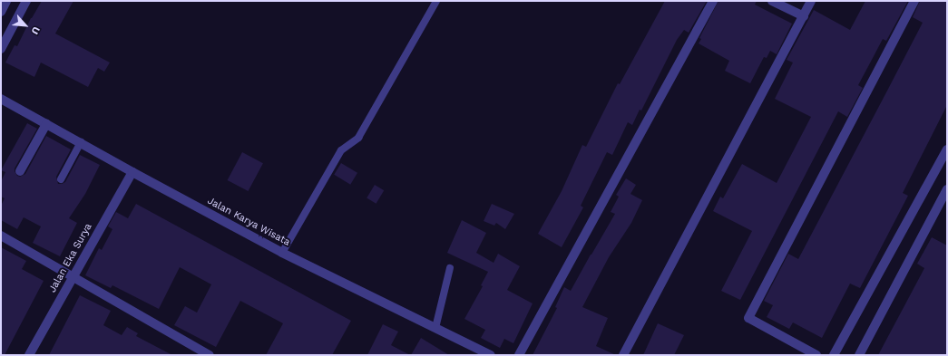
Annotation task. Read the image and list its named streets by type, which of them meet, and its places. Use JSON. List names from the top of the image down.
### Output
{
  "streets": {
    "street": ["Jalan Karya Wisata", "Jalan Eka Surya"]
  },
  "crossings": [
    ["Jalan Karya Wisata", "Jalan Eka Surya"]
  ],
  "north": "bottom right"
}
